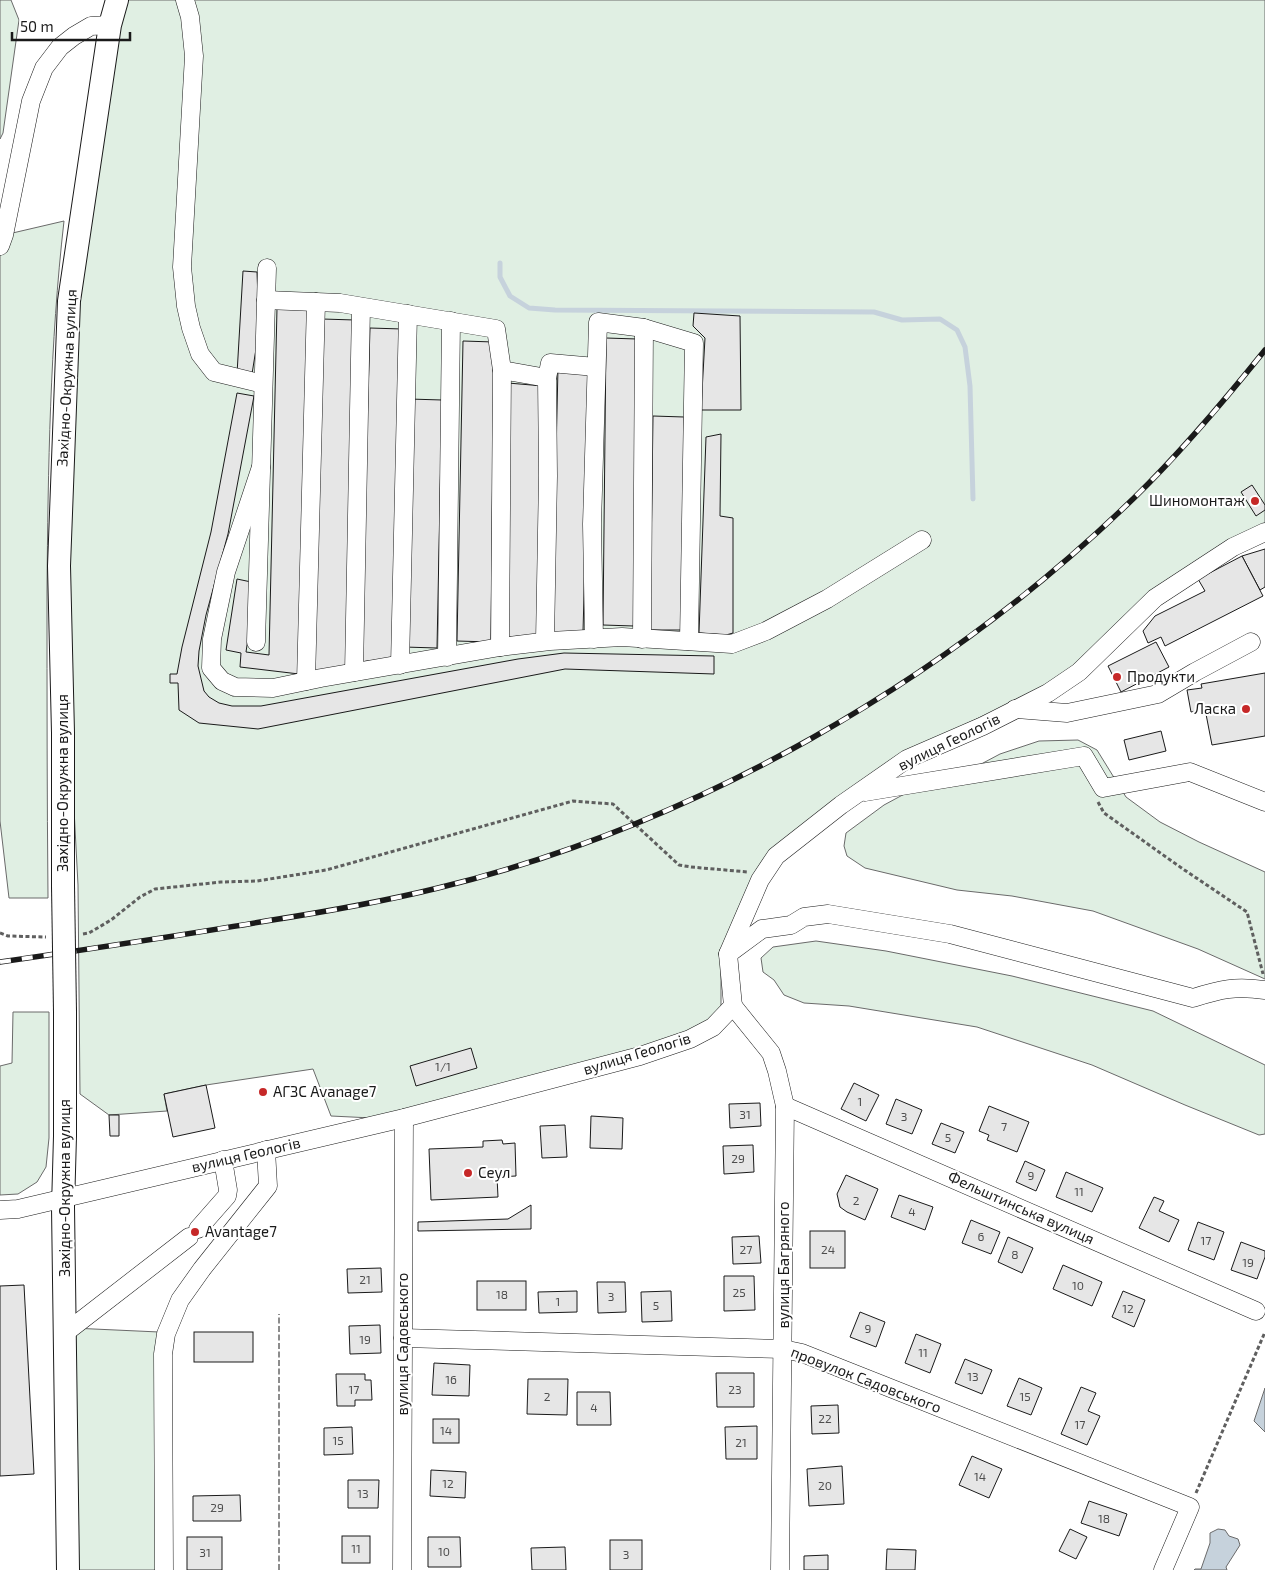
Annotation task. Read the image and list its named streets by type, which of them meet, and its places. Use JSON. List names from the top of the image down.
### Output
{
  "streets": {
    "main road": ["Західно-Окружна вулиця"],
    "street": [
      "вулиця Геологів",
      "Фельштинська вулиця",
      "вулиця Багряного",
      "вулиця Садовського",
      "провулок Садовського"
    ]
  },
  "crossings": [
    ["Західно-Окружна вулиця", "вулиця Геологів"],
    ["вулиця Геологів", "вулиця Багряного"],
    ["вулиця Геологів", "вулиця Садовського"],
    ["Фельштинська вулиця", "вулиця Багряного"],
    ["вулиця Багряного", "провулок Садовського"],
    ["вулиця Садовського", "провулок Садовського"]
  ],
  "places": [
    "Шиномонтаж",
    "Продукти",
    "Ласка",
    "АГЗС Avanage7",
    "Сеул",
    "Avantage7"
  ],
  "house_numbers": [
    "1/1",
    "1",
    "31",
    "3",
    "7",
    "5",
    "29",
    "9",
    "11",
    "2",
    "4",
    "6",
    "17",
    "27",
    "24",
    "8",
    "19",
    "21",
    "10",
    "25",
    "18",
    "3",
    "1",
    "5",
    "12",
    "9",
    "19",
    "11",
    "13",
    "16",
    "17",
    "23",
    "2",
    "15",
    "4",
    "22",
    "17",
    "14",
    "15",
    "21",
    "14",
    "12",
    "20",
    "13",
    "29",
    "18",
    "11",
    "10",
    "31",
    "3"
  ],
  "scale_bar": "50 m"
}
